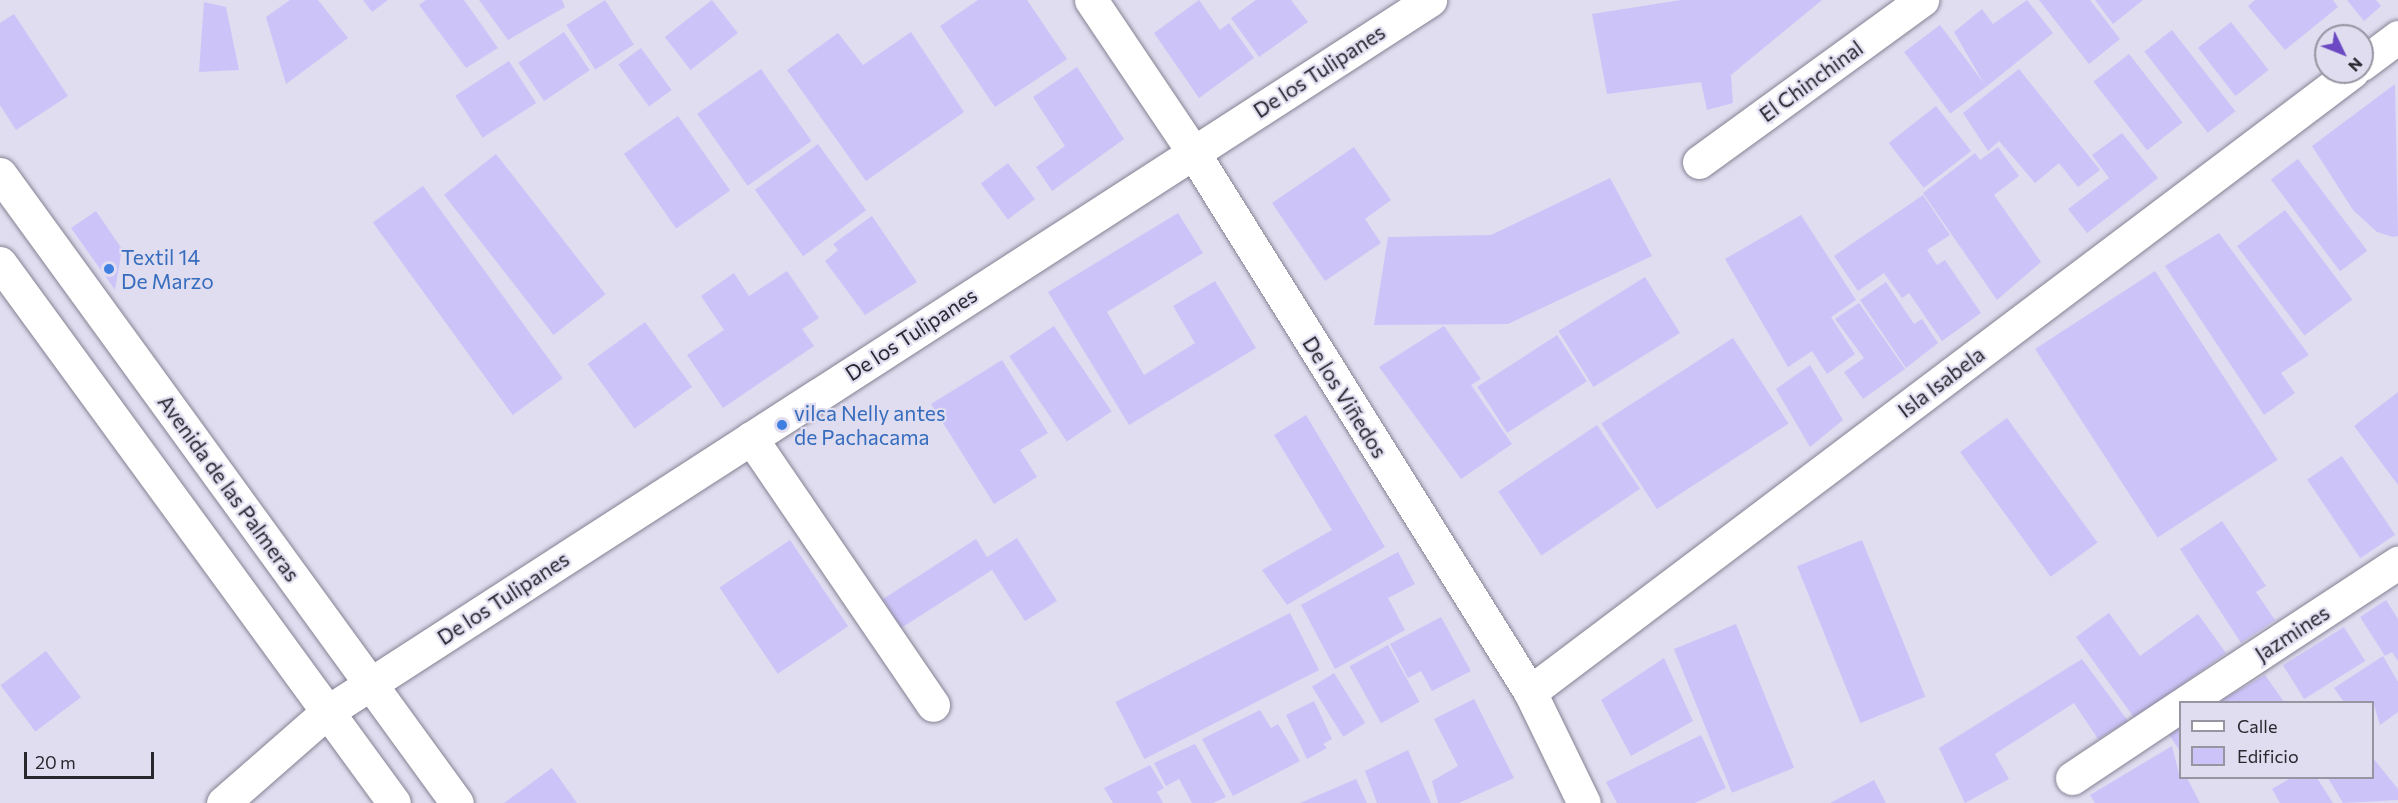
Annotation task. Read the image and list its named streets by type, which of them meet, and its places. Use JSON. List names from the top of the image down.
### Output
{
  "streets": {
    "street": [
      "De los Tulipanes",
      "El Chinchinal",
      "Isla Isabela",
      "De los Viñedos",
      "Avenida de las Palmeras",
      "Jazmines"
    ]
  },
  "crossings": [
    ["De los Tulipanes", "De los Viñedos"],
    ["De los Tulipanes", "Avenida de las Palmeras"],
    ["Isla Isabela", "De los Viñedos"]
  ],
  "places": ["Textil 14 De Marzo", "vilca Nelly antes de Pachacama"],
  "legend": ["Calle", "Edificio"],
  "scale_bar": "20 m",
  "north": "bottom right"
}
